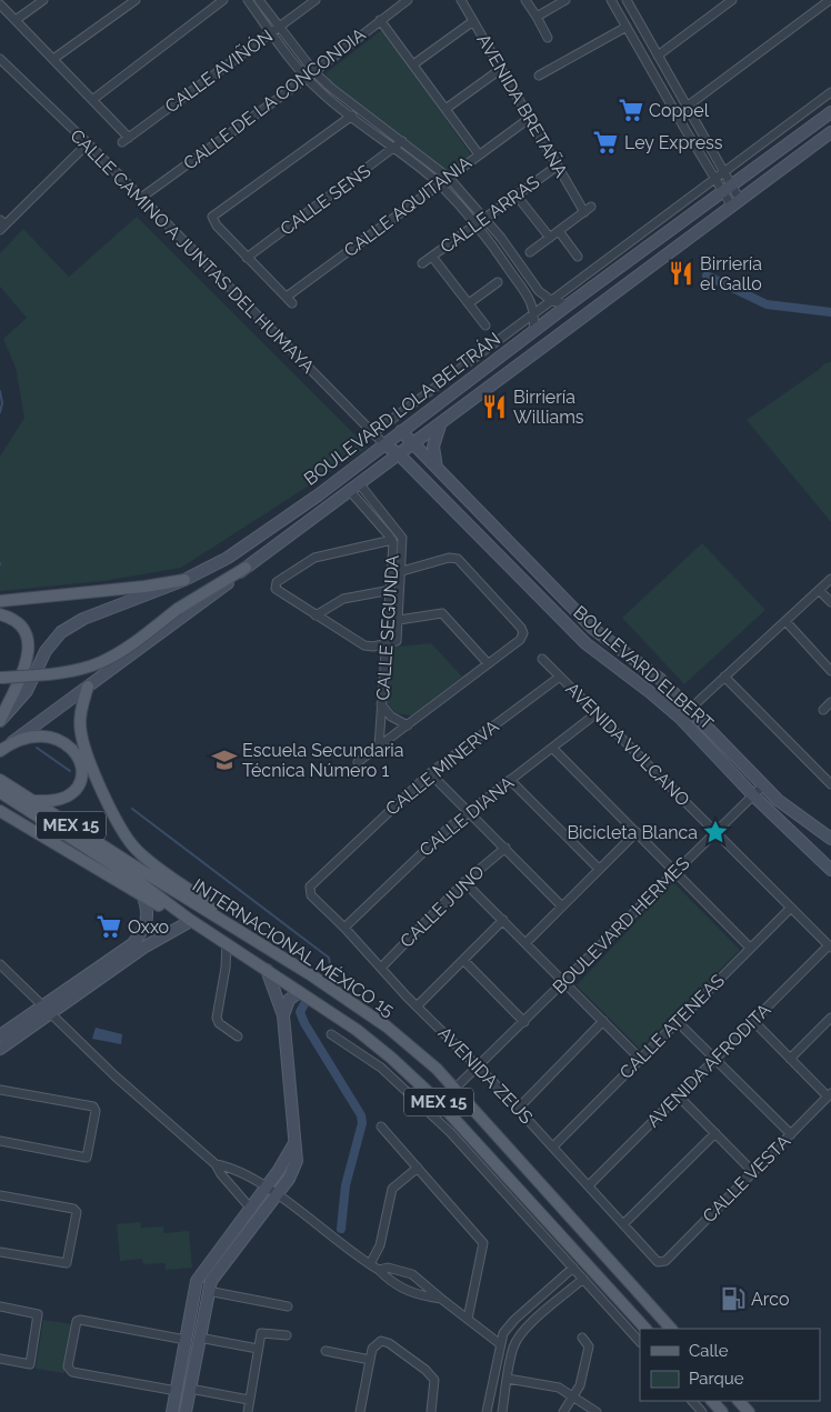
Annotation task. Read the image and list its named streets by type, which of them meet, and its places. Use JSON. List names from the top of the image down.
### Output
{
  "streets": {
    "main road": ["MEX 15", "INTERNACIONAL MÉXICO 15"],
    "street": [
      "CALLE AVIÑÓN",
      "CALLE DE LA CONCONDIA",
      "AVENIDA BRETAÑA",
      "CALLE SENS",
      "CALLE AQUITANIA",
      "CALLE ARRAS",
      "CALLE CAMINO A JUNTAS DEL HUMAYA",
      "BOULEVARD LOLA BELTRÁN",
      "CALLE SEGUNDA",
      "BOULEVARD ELBERT",
      "AVENIDA VULCANO",
      "CALLE MINERVA",
      "CALLE DIANA",
      "CALLE JUNO",
      "BOULEVARD HERMES",
      "CALLE ATENEAS",
      "AVENIDA AFRODITA",
      "AVENIDA ZEUS",
      "CALLE VESTA"
    ]
  },
  "crossings": [
    ["CALLE DE LA CONCONDIA", "CALLE CAMINO A JUNTAS DEL HUMAYA"],
    ["AVENIDA BRETAÑA", "CALLE AQUITANIA"],
    ["AVENIDA BRETAÑA", "CALLE ARRAS"],
    ["CALLE SENS", "CALLE AQUITANIA"],
    ["CALLE CAMINO A JUNTAS DEL HUMAYA", "BOULEVARD LOLA BELTRÁN"],
    ["CALLE CAMINO A JUNTAS DEL HUMAYA", "BOULEVARD ELBERT"],
    ["BOULEVARD LOLA BELTRÁN", "CALLE SEGUNDA"],
    ["BOULEVARD LOLA BELTRÁN", "BOULEVARD ELBERT"],
    ["BOULEVARD ELBERT", "BOULEVARD HERMES"],
    ["AVENIDA VULCANO", "CALLE MINERVA"],
    ["AVENIDA VULCANO", "CALLE DIANA"],
    ["AVENIDA VULCANO", "BOULEVARD HERMES"],
    ["AVENIDA VULCANO", "CALLE ATENEAS"],
    ["AVENIDA VULCANO", "AVENIDA AFRODITA"],
    ["CALLE MINERVA", "AVENIDA ZEUS"],
    ["CALLE DIANA", "AVENIDA ZEUS"],
    ["CALLE JUNO", "AVENIDA ZEUS"],
    ["BOULEVARD HERMES", "INTERNACIONAL MÉXICO 15"],
    ["BOULEVARD HERMES", "AVENIDA ZEUS"],
    ["CALLE ATENEAS", "AVENIDA ZEUS"],
    ["AVENIDA AFRODITA", "AVENIDA ZEUS"],
    ["AVENIDA ZEUS", "CALLE VESTA"]
  ],
  "places": {
    "supermarket": ["Coppel", "Ley Express", "Oxxo"],
    "restaurant": ["Birriería el Gallo", "Birriería Williams"],
    "school or university": ["Escuela Secundaria Técnica Número 1"],
    "place": ["Bicicleta Blanca"],
    "fuel station": ["Arco"]
  },
  "legend": ["Calle", "Parque"]
}
